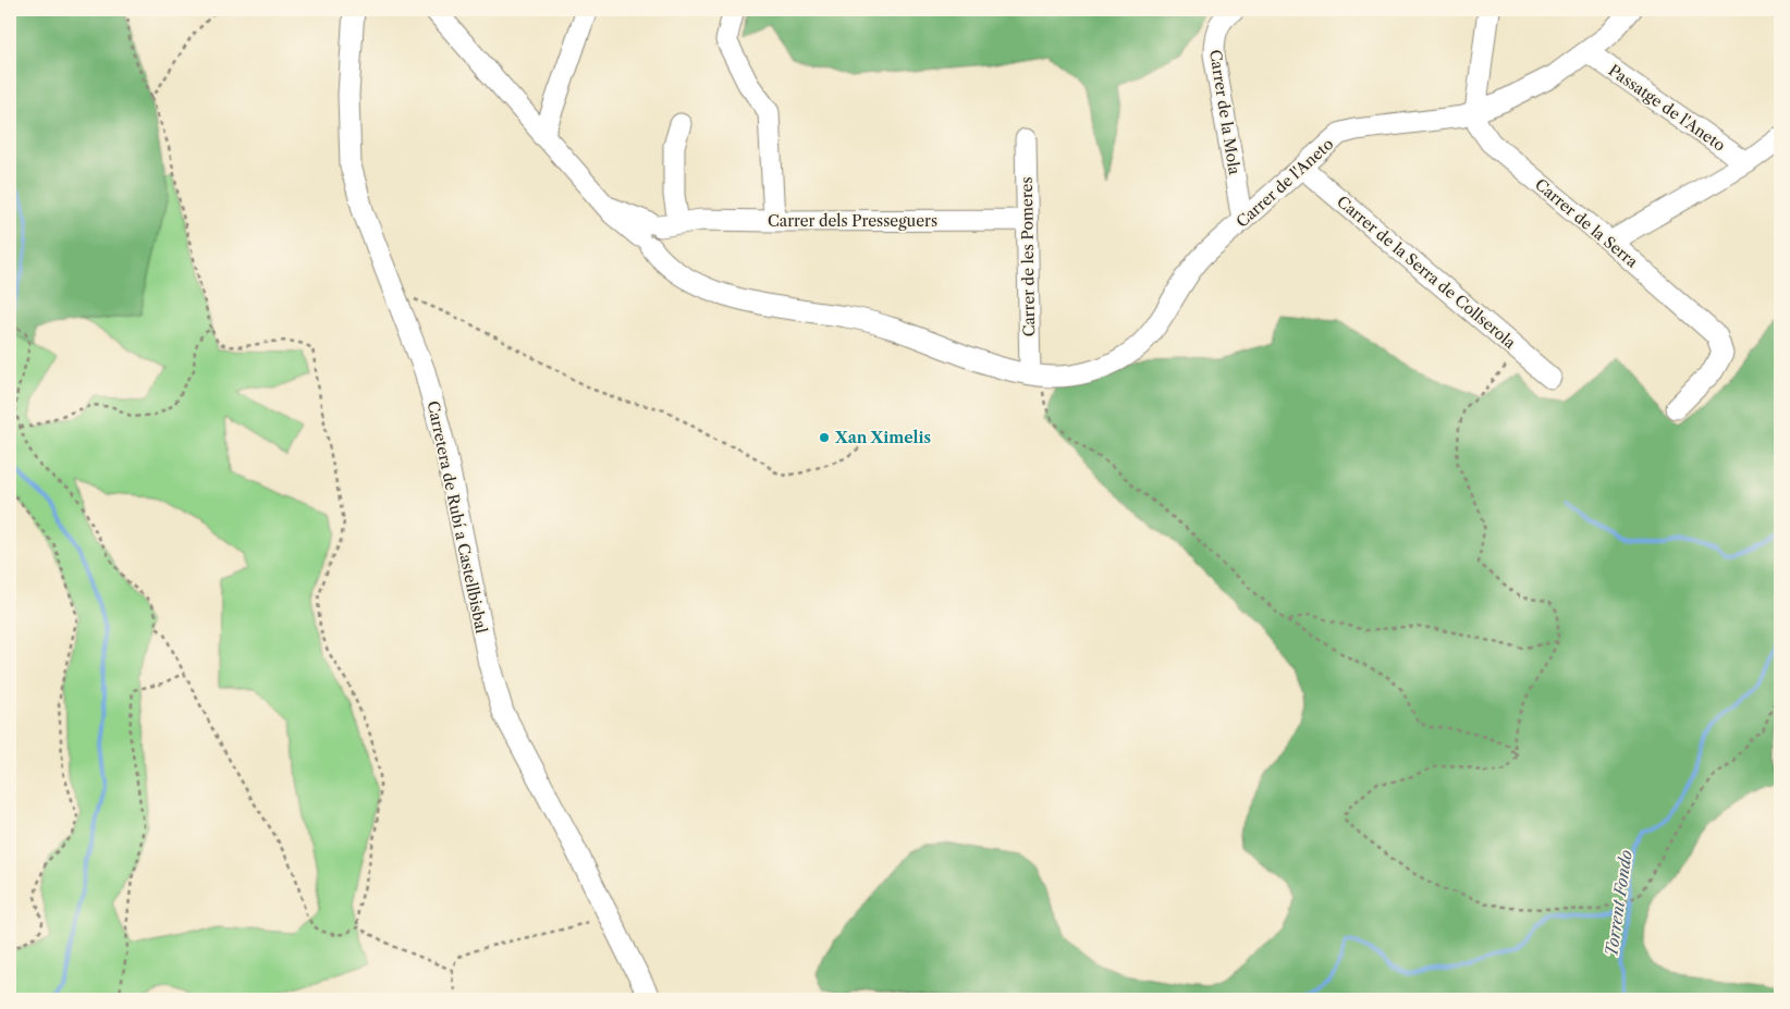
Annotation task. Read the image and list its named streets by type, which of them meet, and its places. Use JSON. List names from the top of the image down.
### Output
{
  "streets": {
    "street": [
      "Passatge de l'Aneto",
      "Carrer de la Mola",
      "Carrer de l'Aneto",
      "Carrer dels Presseguers",
      "Carrer de la Serra",
      "Carrer de les Pomeres",
      "Carrer de la Serra de Collserola",
      "Carretera de Rubí a Castellbisbal"
    ]
  },
  "crossings": [
    ["Passatge de l'Aneto", "Carrer de l'Aneto"],
    ["Carrer de la Mola", "Carrer de l'Aneto"],
    ["Carrer de l'Aneto", "Carrer dels Presseguers"],
    ["Carrer de l'Aneto", "Carrer de la Serra"],
    ["Carrer de l'Aneto", "Carrer de les Pomeres"],
    ["Carrer de l'Aneto", "Carrer de la Serra de Collserola"],
    ["Carrer dels Presseguers", "Carrer de les Pomeres"]
  ],
  "water": ["Torrent Fondo"],
  "places": ["Xan Ximelis"]
}
